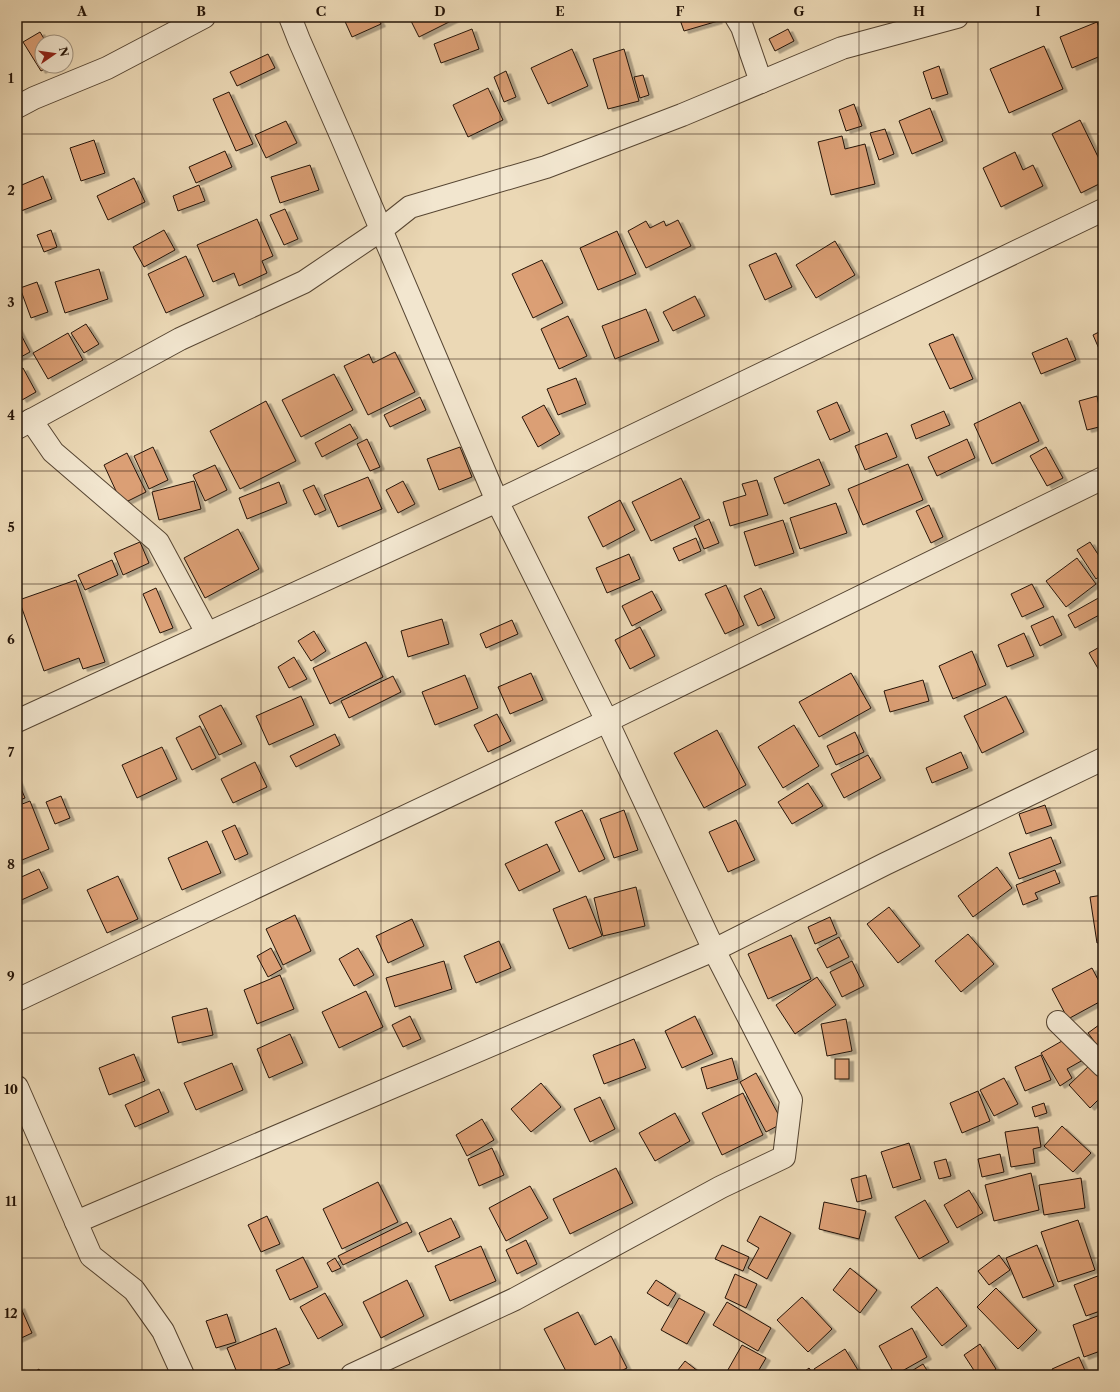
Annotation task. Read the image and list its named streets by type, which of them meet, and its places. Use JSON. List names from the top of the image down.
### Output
{
  "north": "right",
  "grid": {
    "columns": [
      "A",
      "B",
      "C",
      "D",
      "E",
      "F",
      "G",
      "H",
      "I"
    ],
    "rows": [
      "1",
      "2",
      "3",
      "4",
      "5",
      "6",
      "7",
      "8",
      "9",
      "10",
      "11",
      "12"
    ]
  }
}
